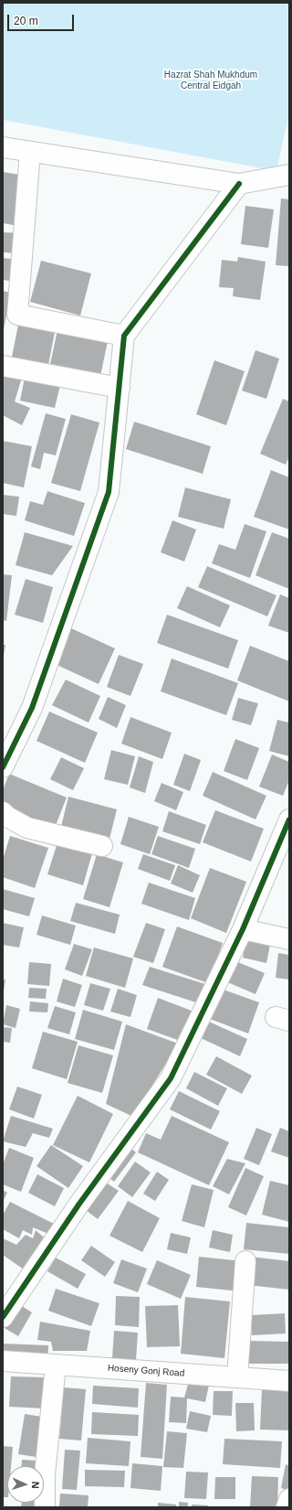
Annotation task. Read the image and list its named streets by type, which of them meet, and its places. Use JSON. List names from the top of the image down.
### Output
{
  "streets": {
    "street": ["Hoseny Gonj Road"]
  },
  "parks": ["Hazrat Shah Mukhdum Central Eidgah"],
  "scale_bar": "20 m",
  "north": "right"
}
